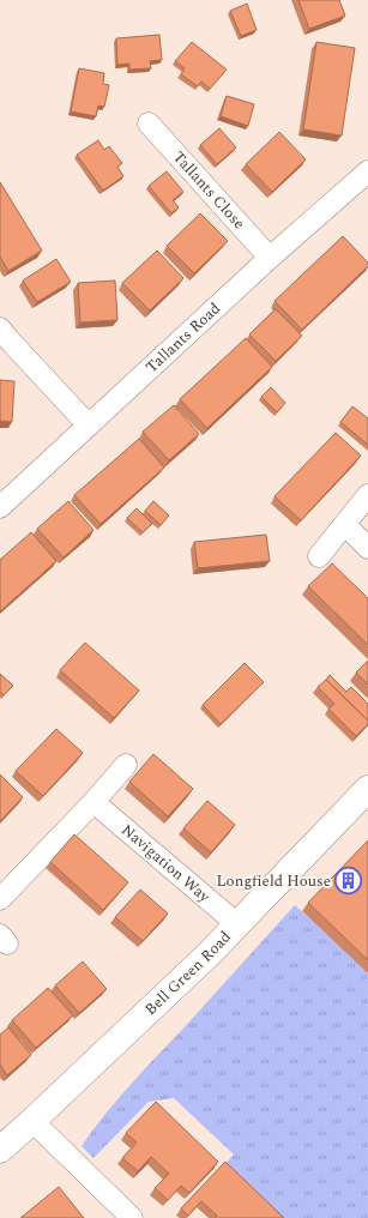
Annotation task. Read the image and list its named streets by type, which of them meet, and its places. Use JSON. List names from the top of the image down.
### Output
{
  "streets": {
    "main road": ["Bell Green Road"],
    "street": ["Tallants Close", "Tallants Road", "Navigation Way"]
  },
  "crossings": [
    ["Tallants Close", "Tallants Road"],
    ["Navigation Way", "Bell Green Road"]
  ],
  "places": {
    "building": ["Longfield House"]
  }
}
